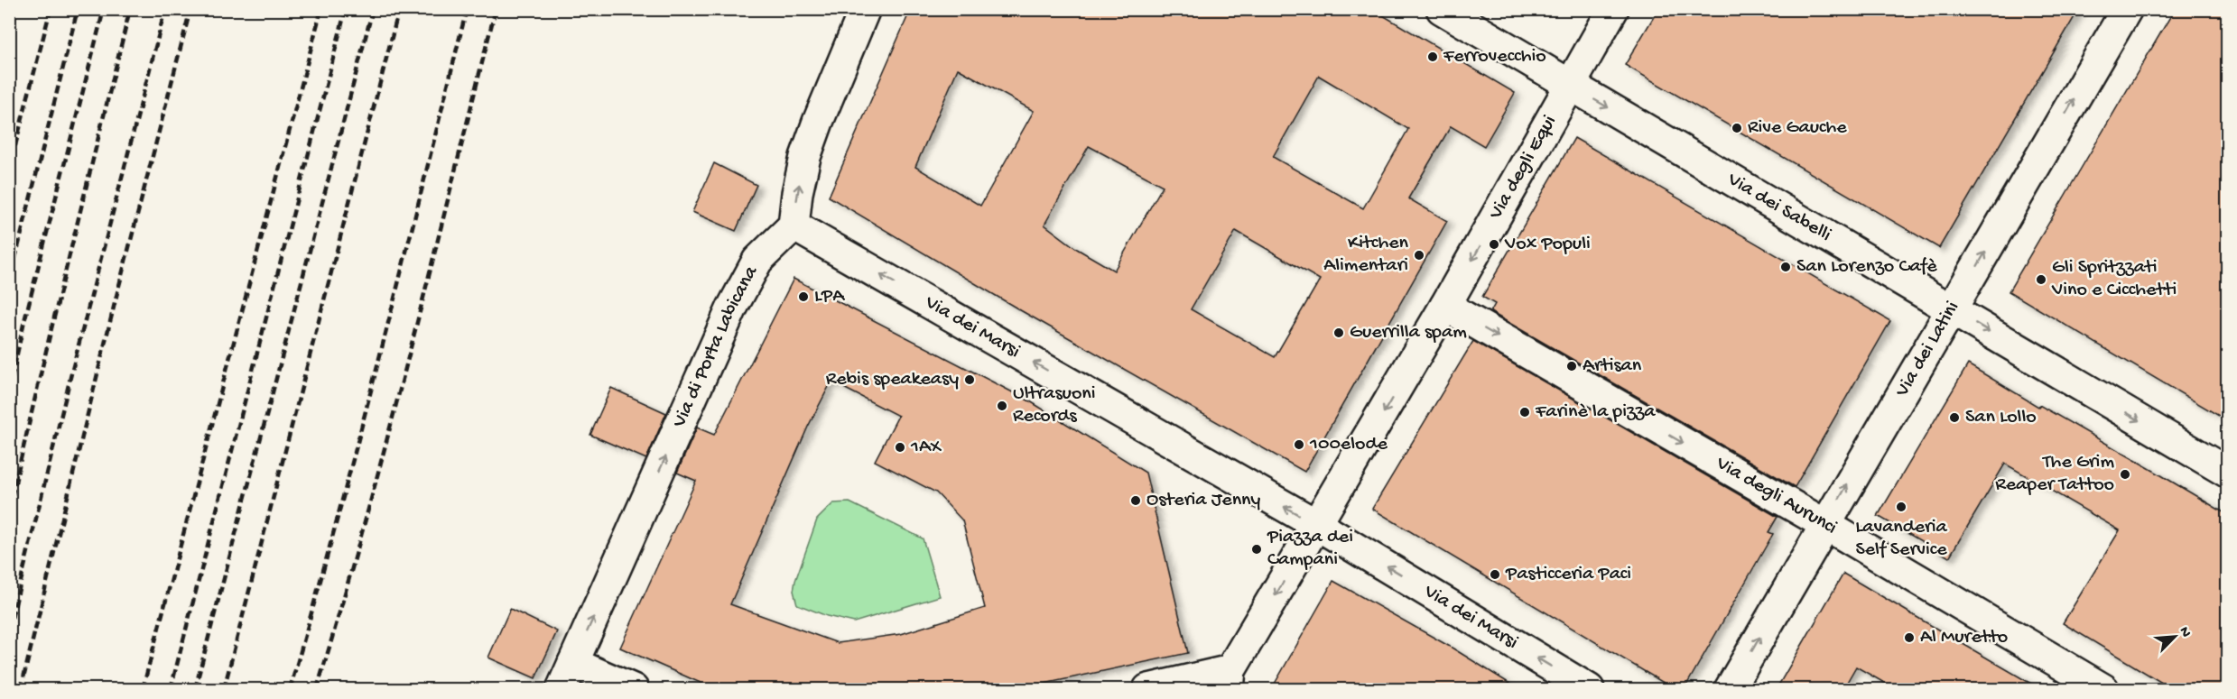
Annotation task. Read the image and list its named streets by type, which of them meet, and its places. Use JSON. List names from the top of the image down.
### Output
{
  "streets": {
    "street": [
      "Via degli Equi",
      "Via dei Sabelli",
      "Via dei Marsi",
      "Via di Porta Labicana",
      "Via dei Latini",
      "Via degli Aurunci"
    ]
  },
  "crossings": [
    ["Via degli Equi", "Via dei Sabelli"],
    ["Via degli Equi", "Via dei Marsi"],
    ["Via degli Equi", "Via degli Aurunci"],
    ["Via dei Sabelli", "Via dei Latini"],
    ["Via dei Marsi", "Via di Porta Labicana"],
    ["Via dei Latini", "Via degli Aurunci"]
  ],
  "one_way": [
    "Via degli Equi",
    "Via dei Sabelli",
    "Via dei Marsi",
    "Via di Porta Labicana",
    "Via dei Latini",
    "Via degli Aurunci"
  ],
  "places": [
    "Ferrovecchio",
    "Rive Gauche",
    "Vox Populi",
    "Kitchen Alimentari",
    "San Lorenzo Cafè",
    "Gli Spritzzati Vino e Cicchetti",
    "LPA",
    "Guerrilla spam",
    "Artisan",
    "Rebis speakeasy",
    "Ultrasuoni Records",
    "Farinè la pizza",
    "San Lollo",
    "100elode",
    "1AX",
    "The Grim Reaper Tattoo",
    "Osteria Jenny",
    "Lavanderia Self Service",
    "Piazza dei Campani",
    "Pasticceria Paci",
    "Al Muretto"
  ],
  "north": "top right"
}
